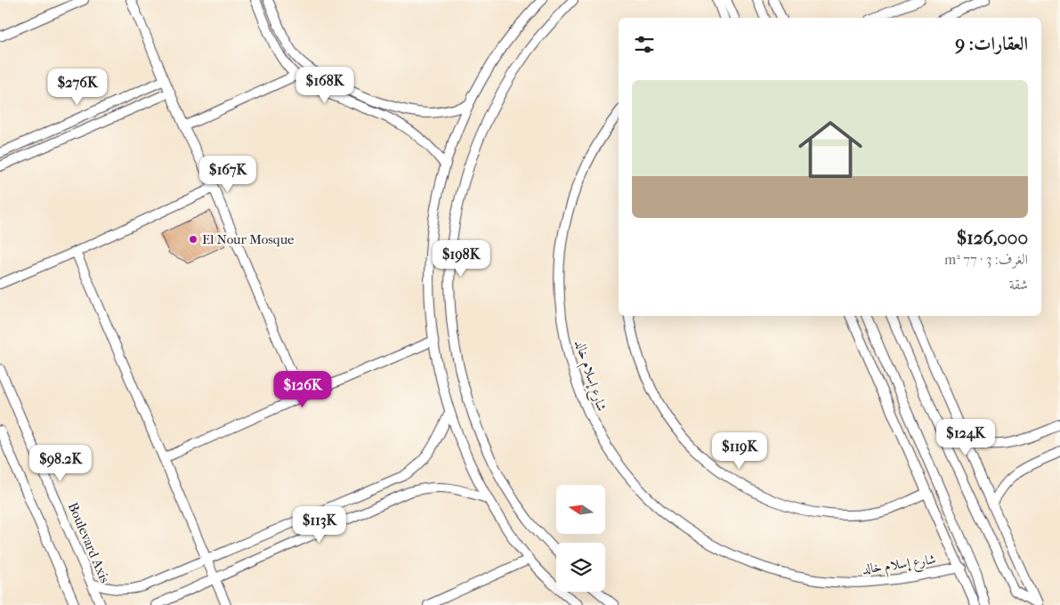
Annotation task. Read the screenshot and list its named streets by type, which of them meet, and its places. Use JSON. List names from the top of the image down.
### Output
{
  "streets": {
    "street": ["شارع إسلام خالد", "Boulevard Axis"]
  },
  "places": ["El Nour Mosque"],
  "north": "left",
  "page": {
    "heading": "العقارات: 9",
    "price": [
      "$168K",
      "$276K",
      "$167K",
      "$198K",
      "$126K",
      "$124K",
      "$119K",
      "$98.2K",
      "$113K"
    ],
    "list": [
      {
        "name": "$126,000",
        "note": "الغرف: 3 · 77 m² · شقة"
      }
    ]
  }
}
